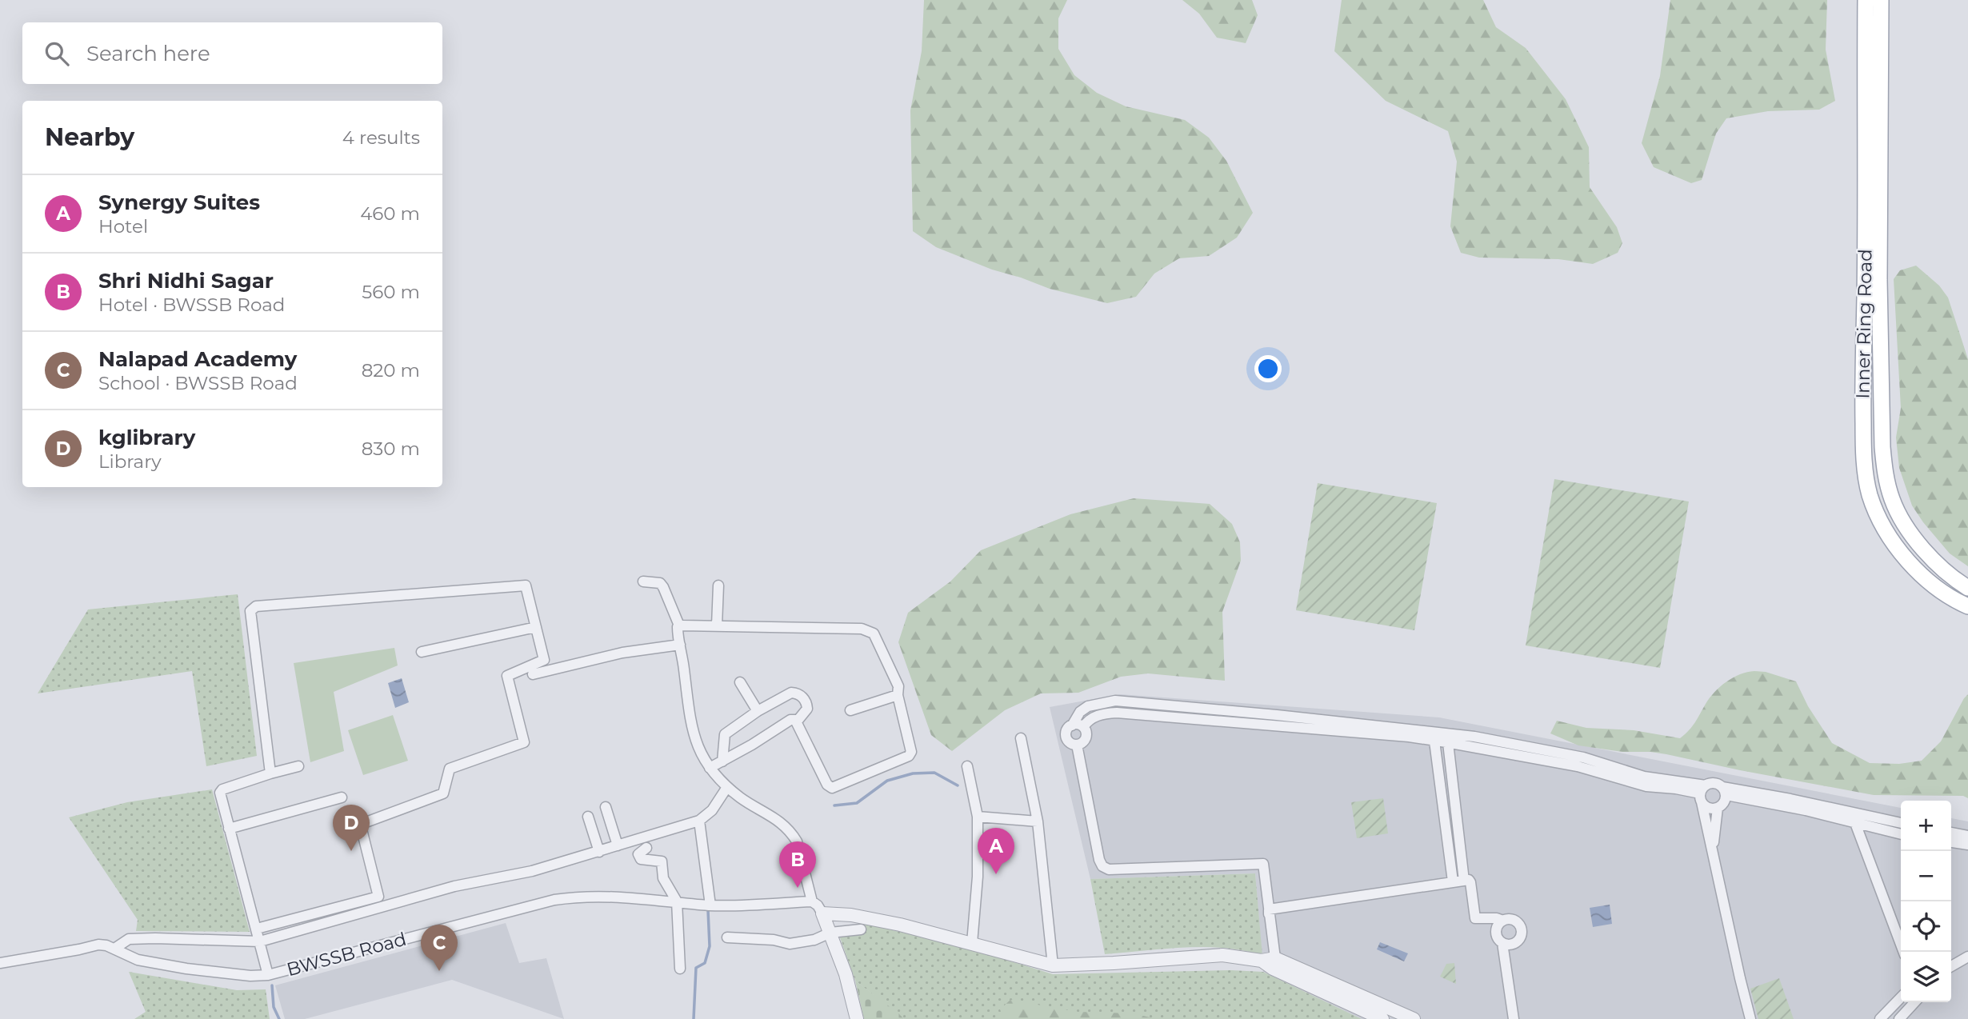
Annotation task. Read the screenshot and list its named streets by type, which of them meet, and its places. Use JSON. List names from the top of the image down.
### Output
{
  "streets": {
    "main road": ["Inner Ring Road"],
    "street": ["BWSSB Road"]
  },
  "page": {
    "search": "Search here",
    "heading": ["Nearby", "4 results"],
    "list": [
      {
        "mark": "A",
        "name": "Synergy Suites",
        "note": "Hotel",
        "value": "460 m"
      },
      {
        "mark": "B",
        "name": "Shri Nidhi Sagar",
        "note": "Hotel · BWSSB Road",
        "value": "560 m"
      },
      {
        "mark": "C",
        "name": "Nalapad Academy",
        "note": "School · BWSSB Road",
        "value": "820 m"
      },
      {
        "mark": "D",
        "name": "kglibrary",
        "note": "Library",
        "value": "830 m"
      }
    ],
    "map_buttons": ["+", "−"],
    "pins": [
      "D",
      "A",
      "B",
      "C"
    ]
  }
}
